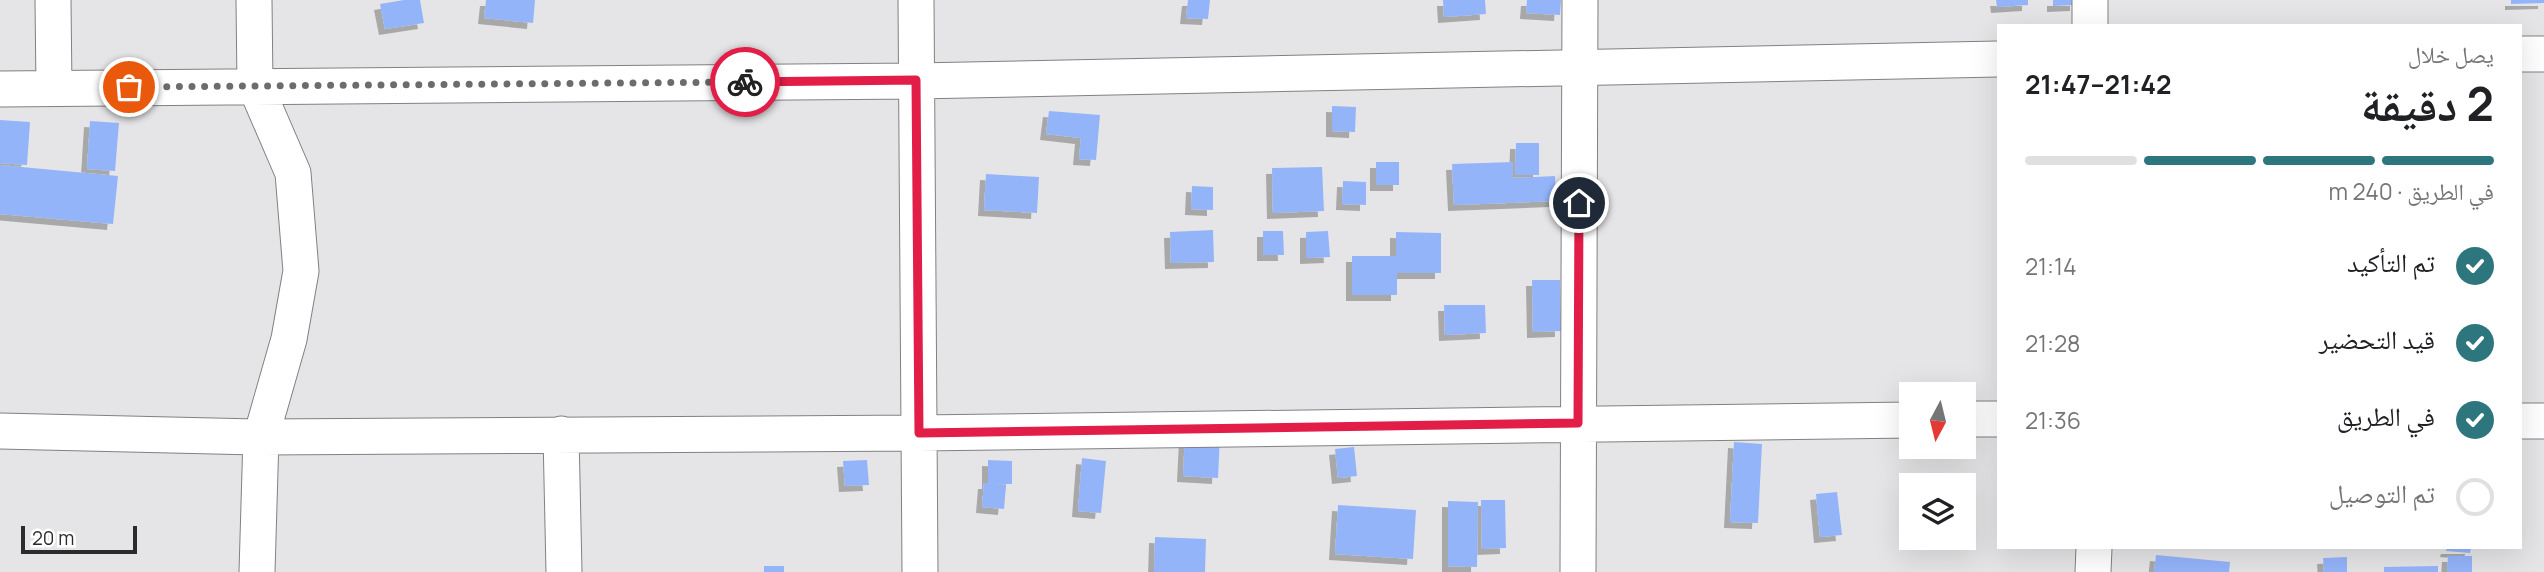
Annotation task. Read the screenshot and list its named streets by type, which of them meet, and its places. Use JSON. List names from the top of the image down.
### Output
{
  "scale_bar": "20 m",
  "north": "bottom",
  "page": {
    "heading": ["2 دقيقة", "يصل خلال", "21:42–21:47"],
    "bar": "في الطريق · 240 m",
    "list": [
      ["تم التأكيد", "21:14"],
      ["قيد التحضير", "21:28"],
      ["في الطريق", "21:36"],
      "تم التوصيل"
    ],
    "scale": "20 m"
  }
}
